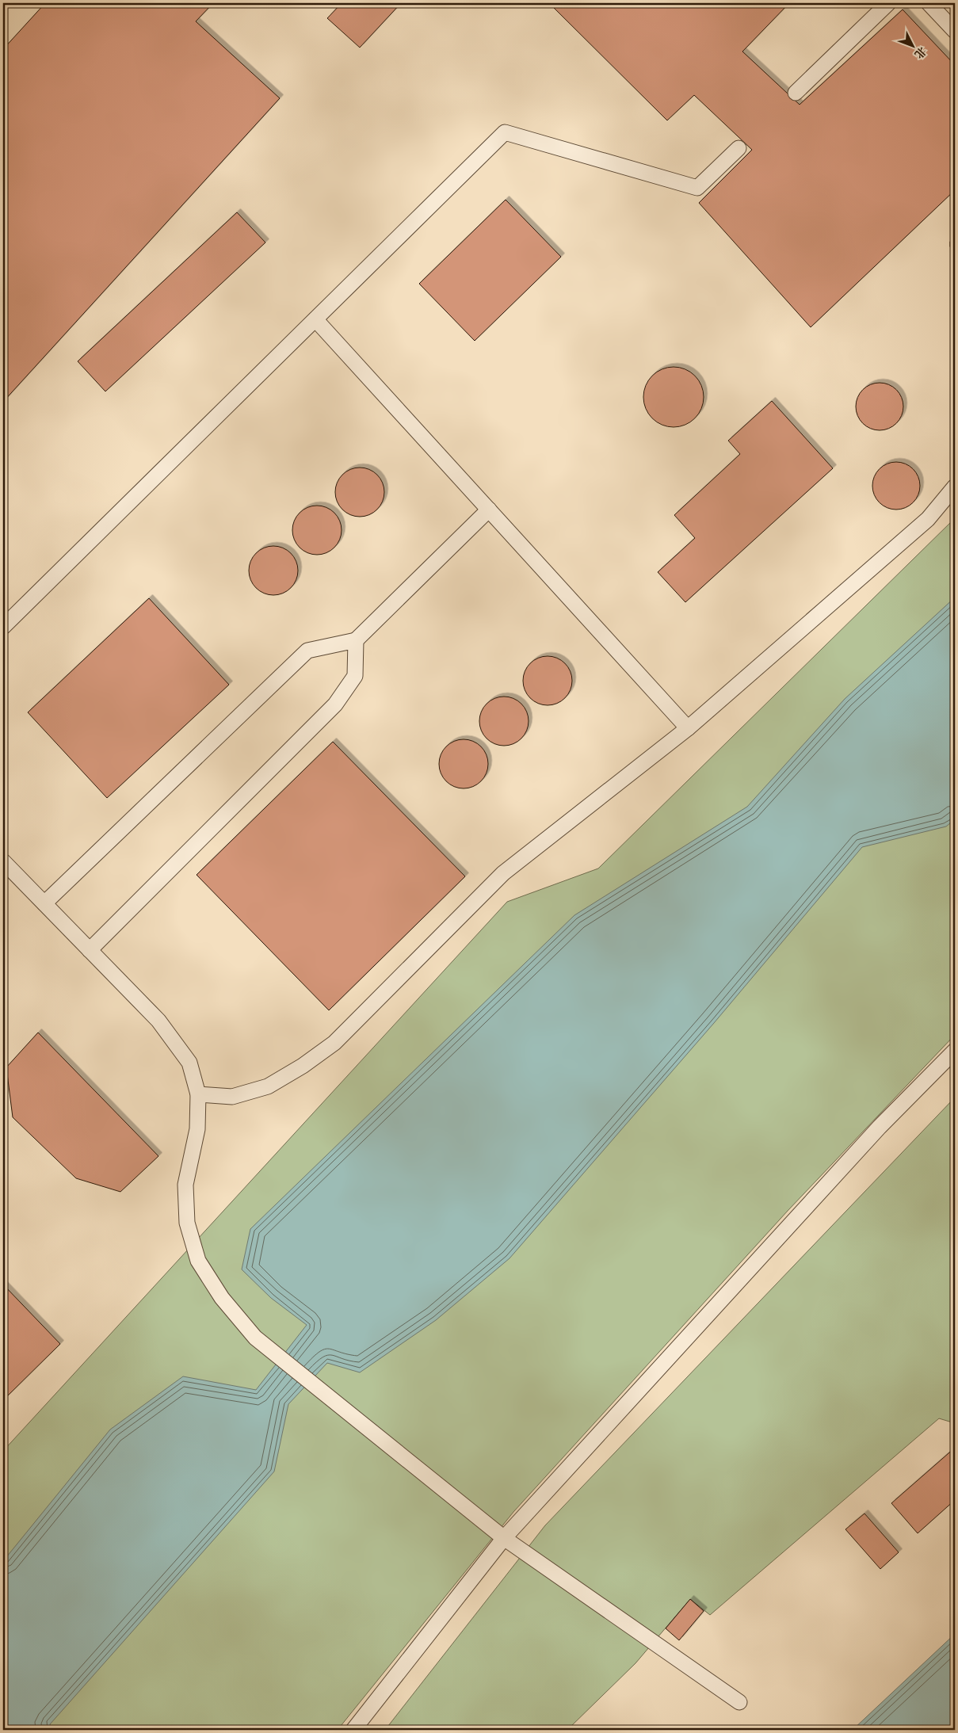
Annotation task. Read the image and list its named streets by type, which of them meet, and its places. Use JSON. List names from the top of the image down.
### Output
{
  "north": "bottom right"
}
